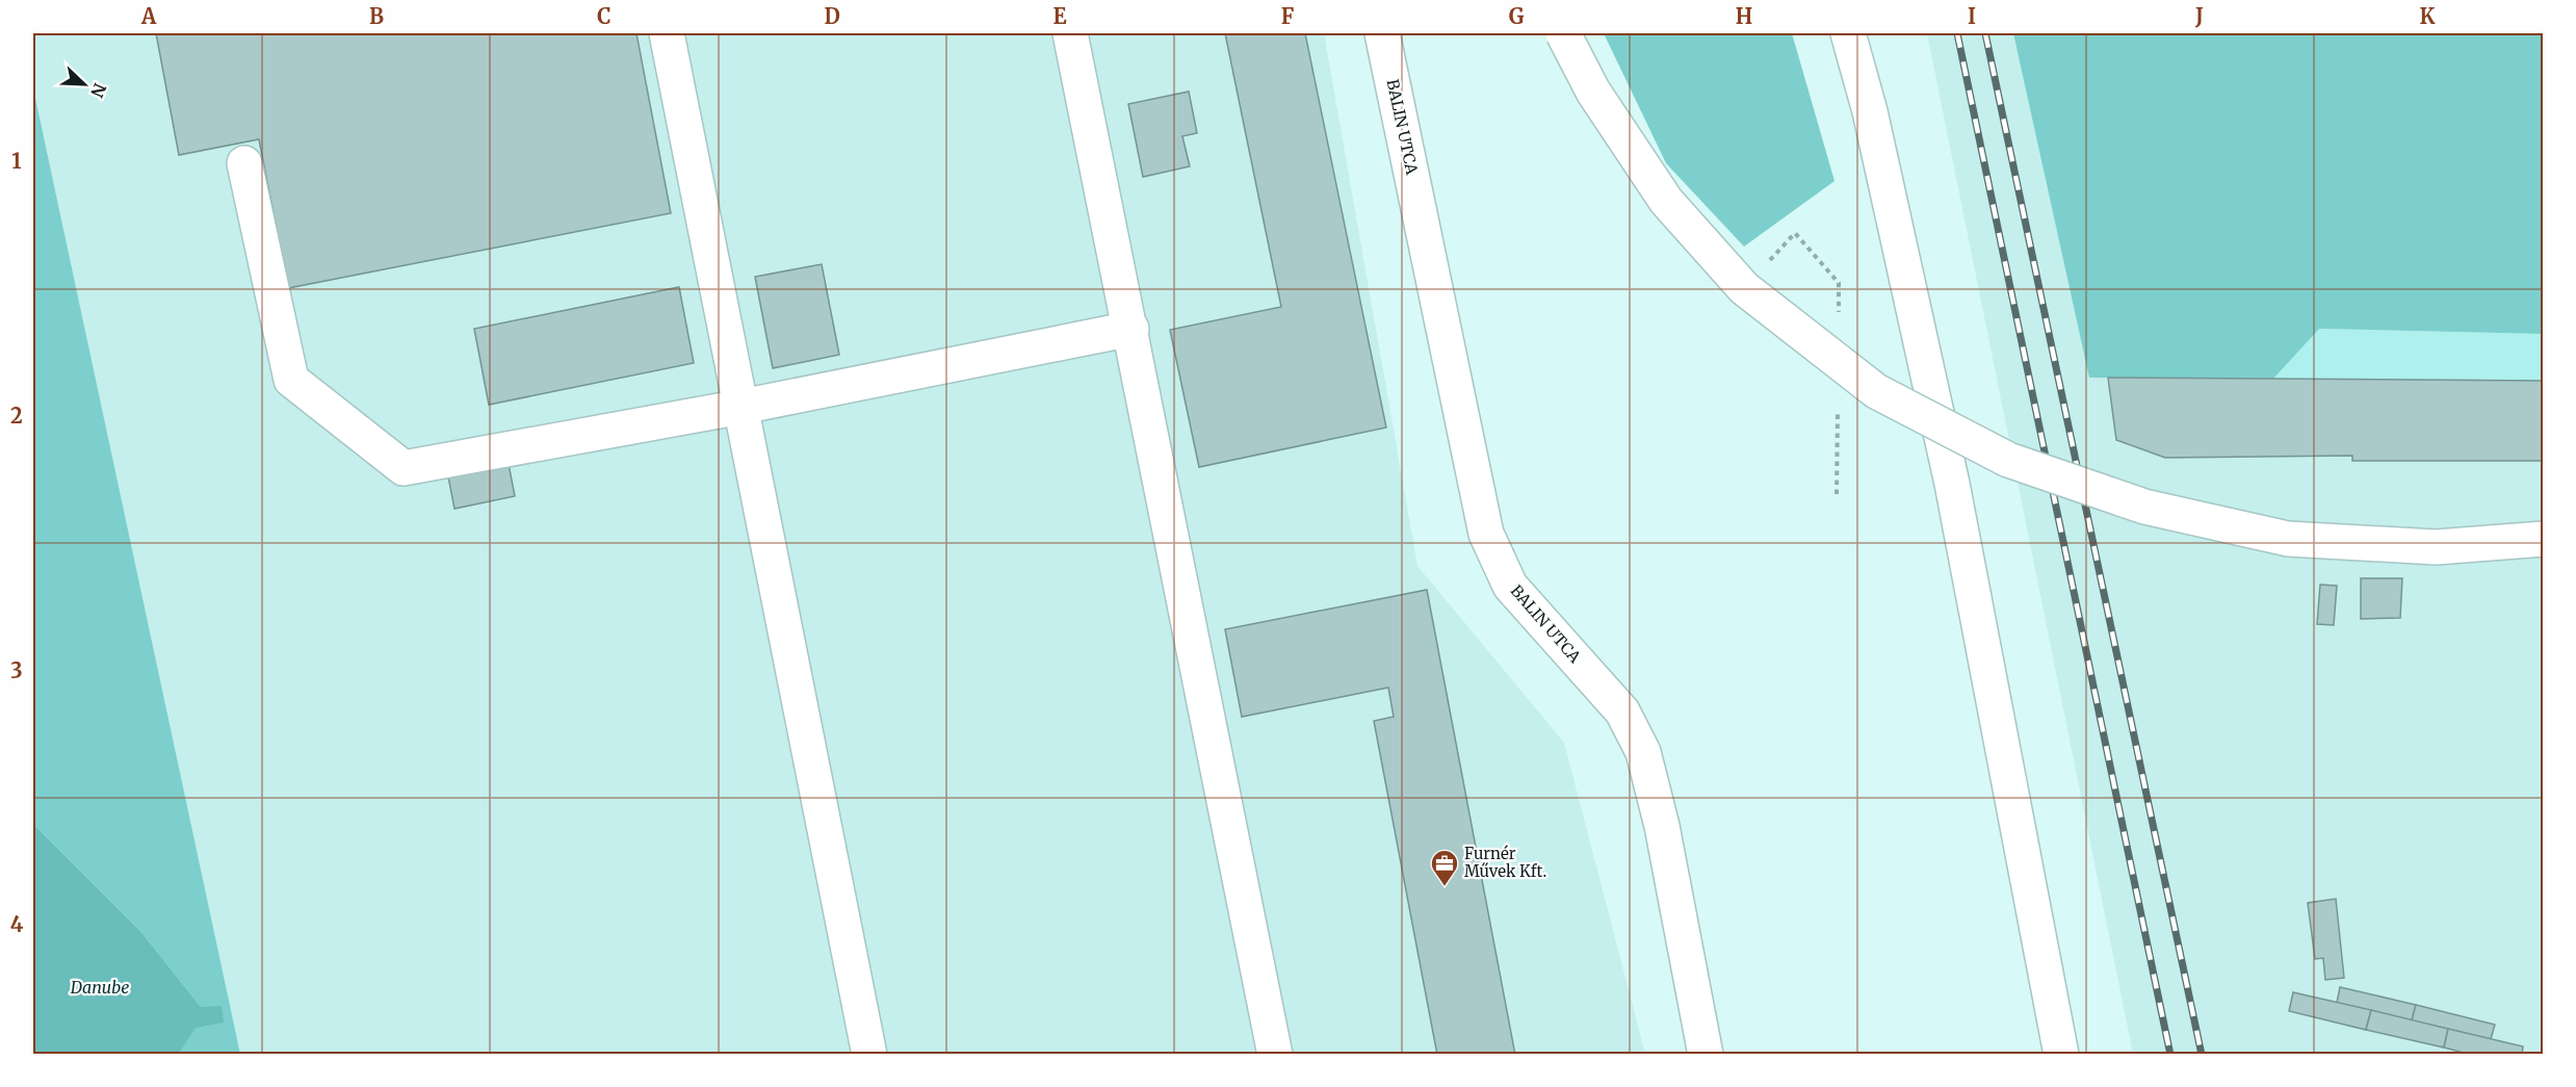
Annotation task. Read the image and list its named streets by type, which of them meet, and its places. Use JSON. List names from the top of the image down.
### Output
{
  "streets": {
    "street": ["BALIN UTCA"]
  },
  "water": ["Danube"],
  "places": {
    "office": ["Furnér Művek Kft."]
  },
  "north": "bottom right",
  "grid": {
    "columns": [
      "A",
      "B",
      "C",
      "D",
      "E",
      "F",
      "G",
      "H",
      "I",
      "J",
      "K"
    ],
    "rows": [
      "1",
      "2",
      "3",
      "4"
    ]
  }
}
